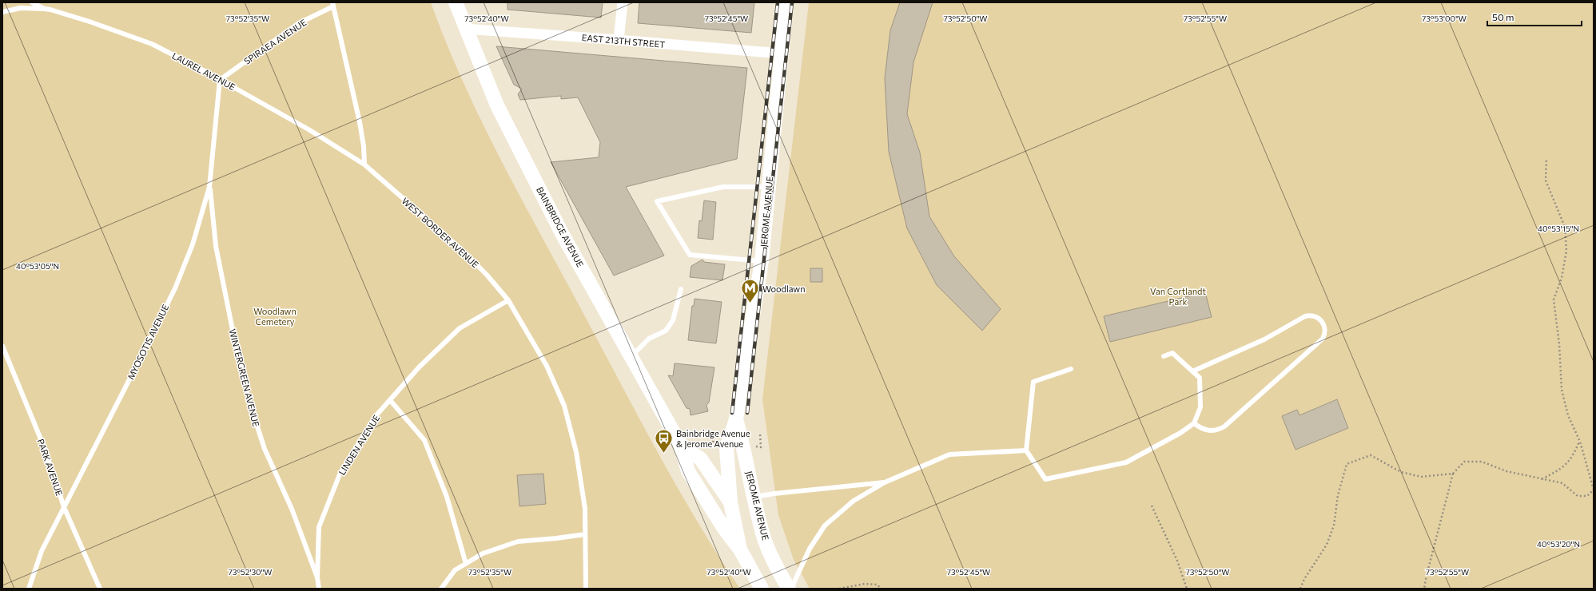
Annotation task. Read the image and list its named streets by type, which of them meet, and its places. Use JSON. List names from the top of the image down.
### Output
{
  "streets": {
    "main road": ["JEROME AVENUE", "BAINBRIDGE AVENUE"],
    "street": ["EAST 213TH STREET"],
    "lane": [
      "SPIRAEA AVENUE",
      "LAUREL AVENUE",
      "WEST BORDER AVENUE",
      "MYOSOTIS AVENUE",
      "WINTERGREEN AVENUE",
      "LINDEN AVENUE",
      "PARK AVENUE"
    ]
  },
  "crossings": [
    ["EAST 213TH STREET", "JEROME AVENUE"],
    ["EAST 213TH STREET", "BAINBRIDGE AVENUE"],
    ["SPIRAEA AVENUE", "LAUREL AVENUE"],
    ["SPIRAEA AVENUE", "MYOSOTIS AVENUE"],
    ["LAUREL AVENUE", "WEST BORDER AVENUE"],
    ["LAUREL AVENUE", "MYOSOTIS AVENUE"],
    ["JEROME AVENUE", "BAINBRIDGE AVENUE"],
    ["WEST BORDER AVENUE", "LINDEN AVENUE"],
    ["MYOSOTIS AVENUE", "WINTERGREEN AVENUE"],
    ["MYOSOTIS AVENUE", "PARK AVENUE"],
    ["WINTERGREEN AVENUE", "LINDEN AVENUE"]
  ],
  "parks": ["Van Cortlandt Park", "Woodlawn Cemetery"],
  "places": {
    "metro station": ["Woodlawn"],
    "bus stop": ["Bainbridge Avenue & Jerome Avenue"]
  },
  "scale_bar": "50 m",
  "coordinates": [
    "73°52'35\"W",
    "73°52'40\"W",
    "73°52'45\"W",
    "73°52'50\"W",
    "73°52'55\"W",
    "73°53'00\"W",
    "40°53'15\"N",
    "40°53'05\"N",
    "40°53'20\"N",
    "73°52'30\"W"
  ]
}
